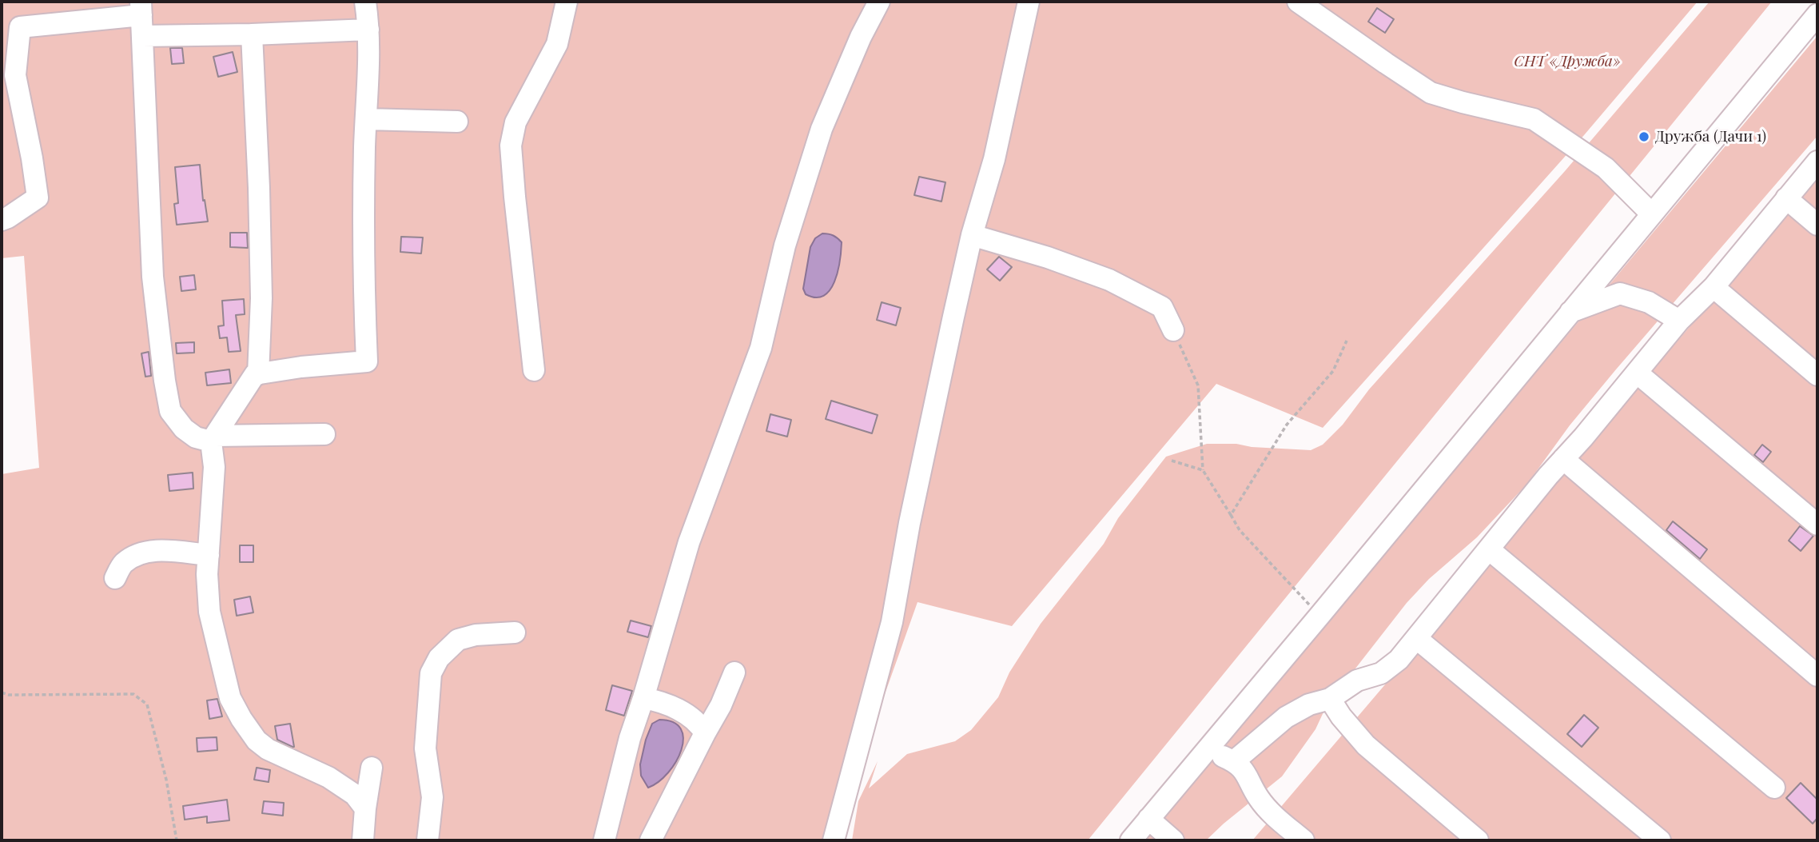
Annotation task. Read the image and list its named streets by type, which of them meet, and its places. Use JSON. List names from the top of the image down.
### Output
{
  "parks": ["СНТ «Дружба»"],
  "places": ["Дружба (Дачи 1)"]
}
